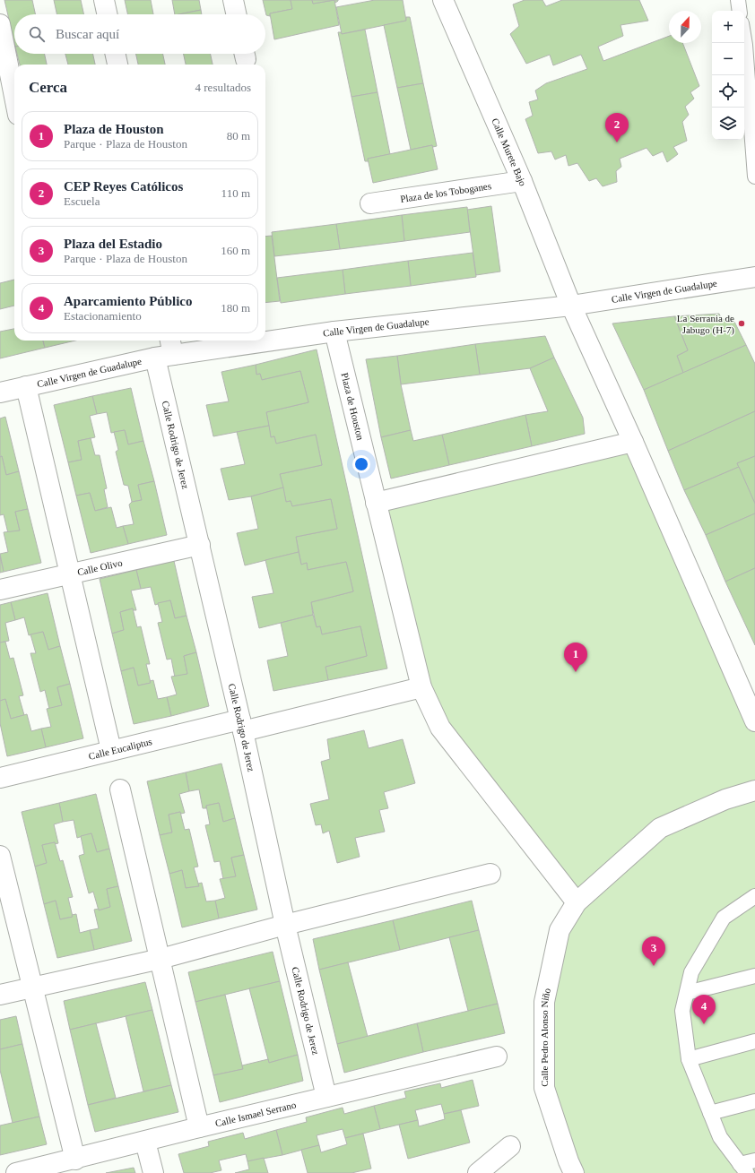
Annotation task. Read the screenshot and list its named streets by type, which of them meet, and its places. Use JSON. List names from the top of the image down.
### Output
{
  "streets": {
    "street": [
      "Calle Murete Bajo",
      "Plaza de los Toboganes",
      "Calle Virgen de Guadalupe",
      "Plaza de Houston",
      "Calle Rodrigo de Jerez",
      "Calle Olivo",
      "Calle Eucaliptus",
      "Calle Pedro Alonso Niño",
      "Calle Ismael Serrano"
    ]
  },
  "crossings": [
    ["Calle Murete Bajo", "Plaza de los Toboganes"],
    ["Calle Murete Bajo", "Calle Virgen de Guadalupe"],
    ["Calle Virgen de Guadalupe", "Plaza de Houston"],
    ["Calle Virgen de Guadalupe", "Calle Rodrigo de Jerez"],
    ["Plaza de Houston", "Calle Eucaliptus"],
    ["Plaza de Houston", "Calle Pedro Alonso Niño"],
    ["Calle Rodrigo de Jerez", "Calle Olivo"],
    ["Calle Rodrigo de Jerez", "Calle Eucaliptus"],
    ["Calle Rodrigo de Jerez", "Calle Ismael Serrano"]
  ],
  "places": ["La Serrania de Jabugo (H-7)"],
  "north": "top",
  "page": {
    "map_buttons": ["+", "−"],
    "search": "Buscar aquí",
    "heading": ["Cerca", "4 resultados"],
    "list": [
      {
        "mark": "1",
        "name": "Plaza de Houston",
        "note": "Parque · Plaza de Houston",
        "value": "80 m"
      },
      {
        "mark": "2",
        "name": "CEP Reyes Católicos",
        "note": "Escuela",
        "value": "110 m"
      },
      {
        "mark": "3",
        "name": "Plaza del Estadio",
        "note": "Parque · Plaza de Houston",
        "value": "160 m"
      },
      {
        "mark": "4",
        "name": "Aparcamiento Público",
        "note": "Estacionamiento",
        "value": "180 m"
      }
    ],
    "pins": [
      "2",
      "1",
      "3",
      "4"
    ]
  }
}
